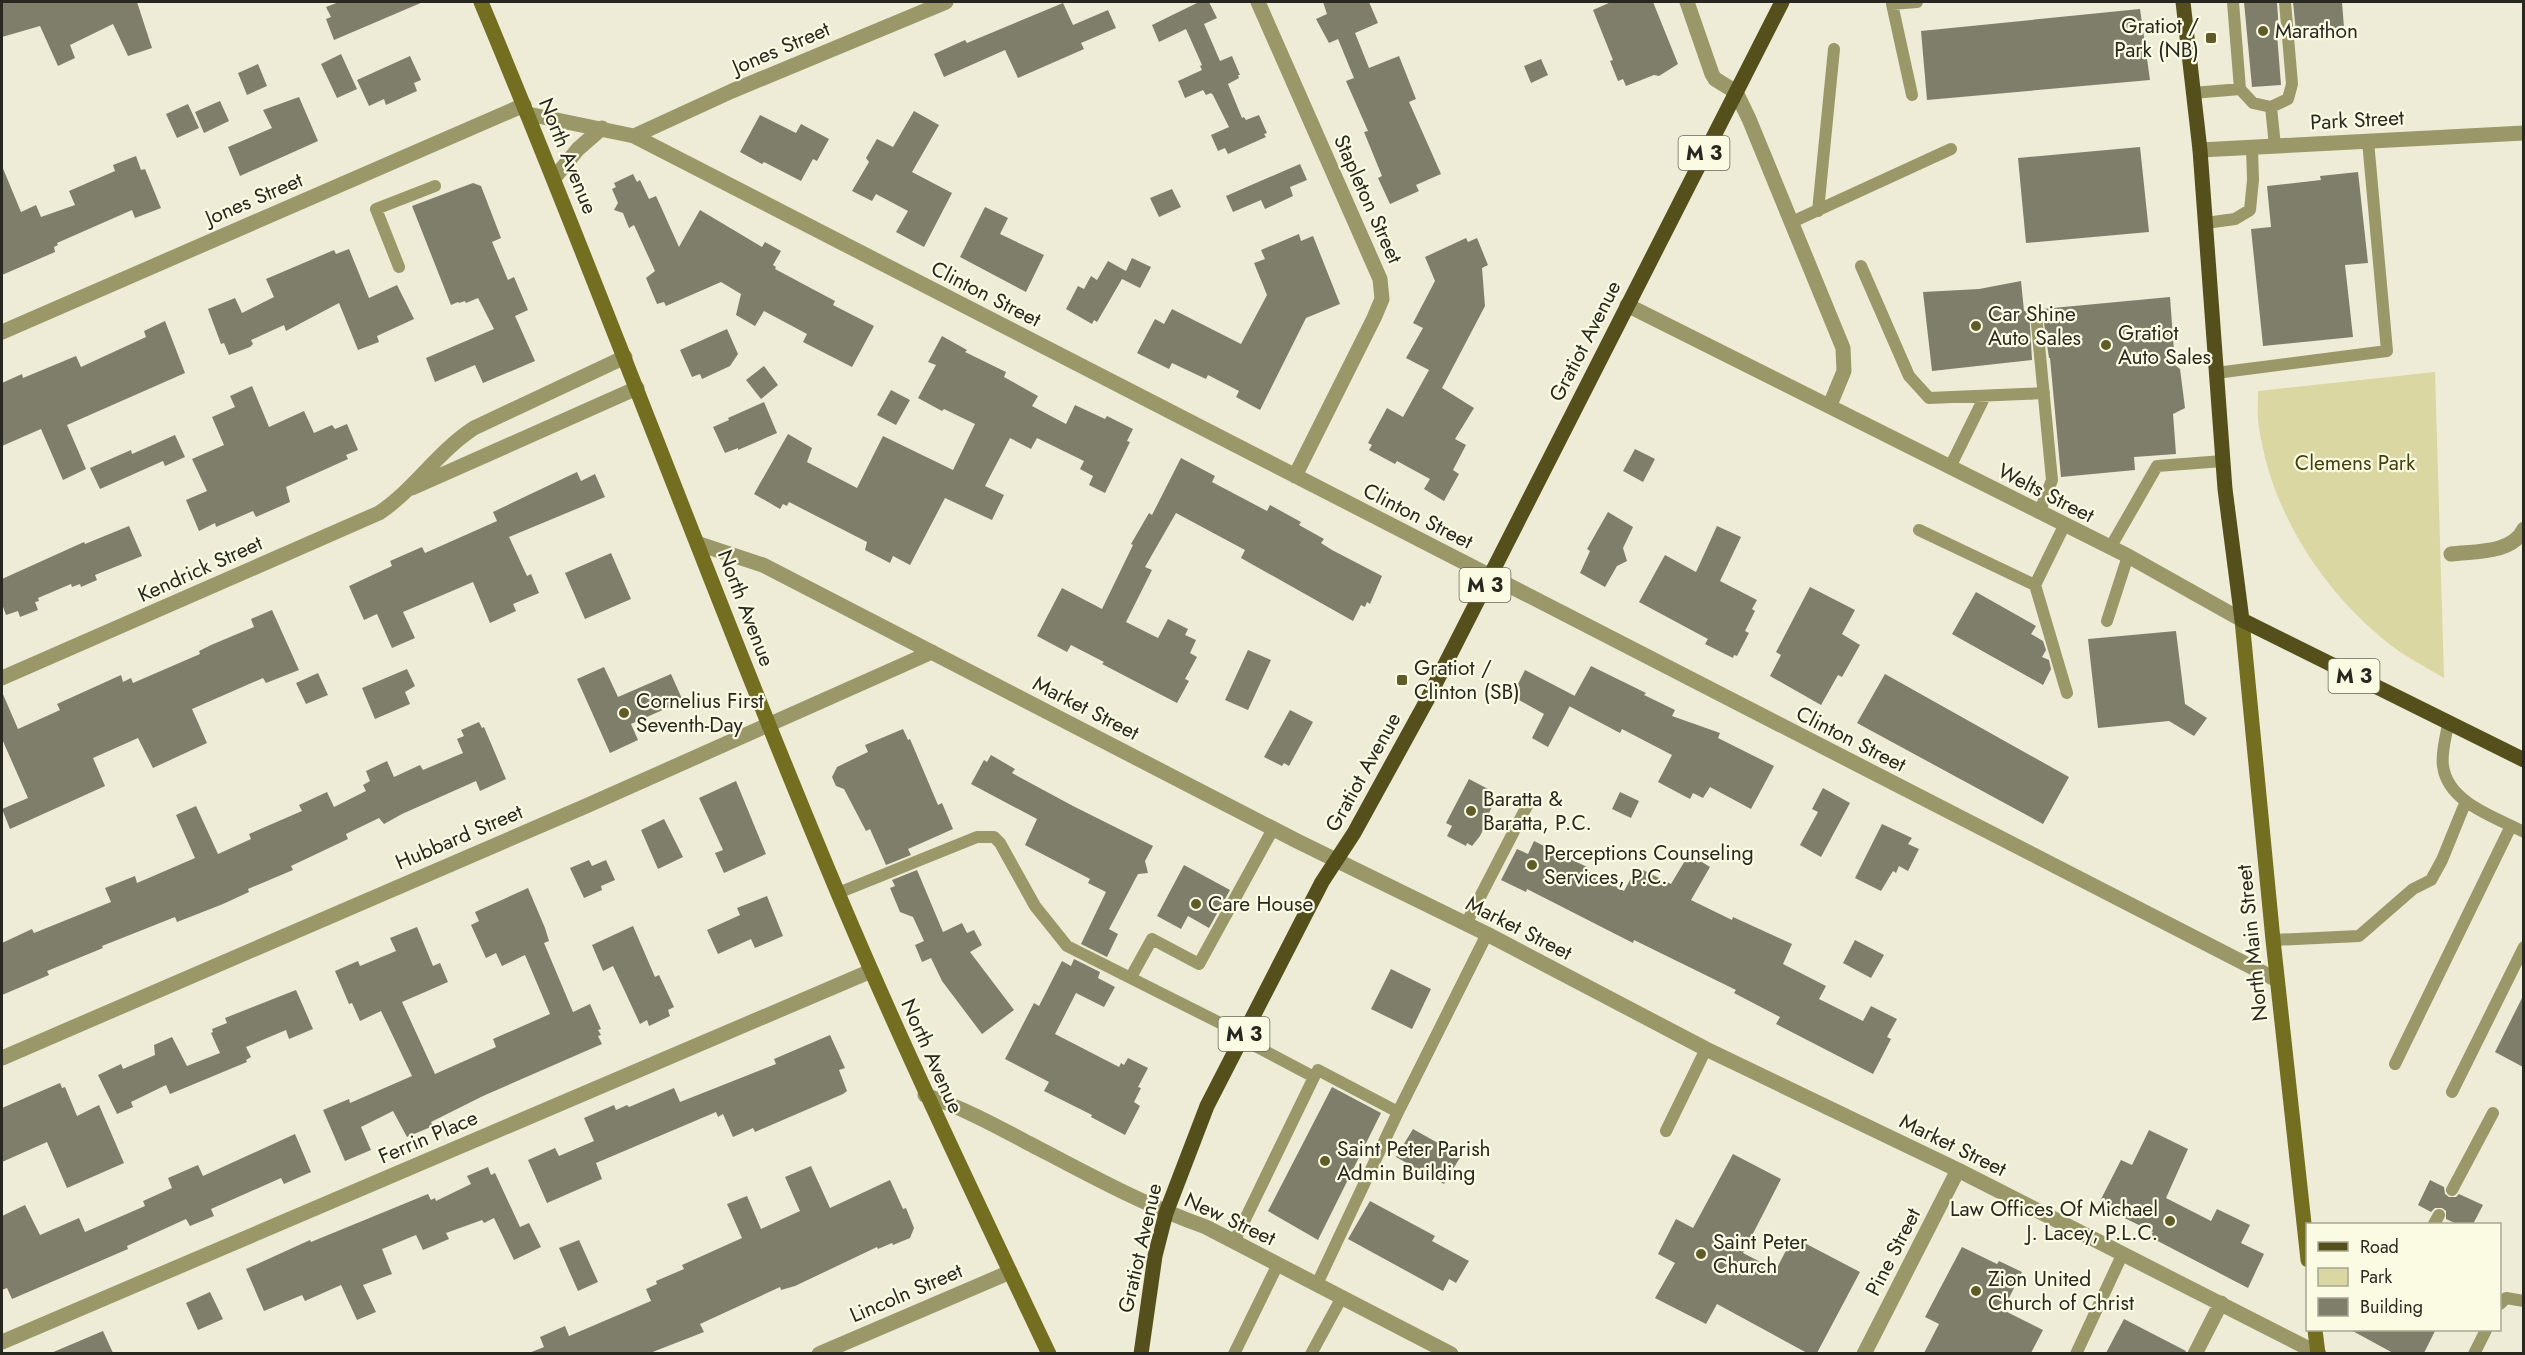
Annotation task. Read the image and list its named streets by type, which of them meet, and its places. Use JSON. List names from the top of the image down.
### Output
{
  "streets": {
    "main road": [
      "M 3",
      "North Avenue",
      "Gratiot Avenue",
      "North Main Street"
    ],
    "street": [
      "Jones Street",
      "Park Street",
      "Stapleton Street",
      "Clinton Street",
      "Welts Street",
      "Kendrick Street",
      "Market Street",
      "Hubbard Street",
      "Ferrin Place",
      "New Street",
      "Pine Street",
      "Lincoln Street"
    ]
  },
  "crossings": [
    ["Jones Street", "North Avenue"],
    ["Jones Street", "Clinton Street"],
    ["M 3", "Welts Street"],
    ["M 3", "North Main Street"],
    ["North Avenue", "Clinton Street"],
    ["North Avenue", "Kendrick Street"],
    ["North Avenue", "Market Street"],
    ["North Avenue", "Hubbard Street"],
    ["North Avenue", "Ferrin Place"],
    ["North Avenue", "New Street"],
    ["North Avenue", "Lincoln Street"],
    ["Stapleton Street", "Clinton Street"],
    ["Clinton Street", "Gratiot Avenue"],
    ["Clinton Street", "North Main Street"],
    ["Gratiot Avenue", "Welts Street"],
    ["Gratiot Avenue", "Market Street"],
    ["Gratiot Avenue", "New Street"],
    ["Welts Street", "North Main Street"],
    ["Market Street", "Hubbard Street"],
    ["Market Street", "Pine Street"]
  ],
  "parks": ["Clemens Park"],
  "places": {
    "other": [
      "Marathon",
      "Car Shine Auto Sales",
      "Gratiot Auto Sales",
      "Cornelius First Seventh-Day",
      "Baratta & Baratta, P.C.",
      "Perceptions Counseling Services, P.C.",
      "Care House",
      "Saint Peter Parish Admin Building",
      "Law Offices Of Michael J. Lacey, P.L.C.",
      "Saint Peter Church",
      "Zion United Church of Christ"
    ],
    "transit": ["Gratiot / Park (NB)", "Gratiot / Clinton (SB)"]
  },
  "legend": ["Road", "Park", "Building"]
}
